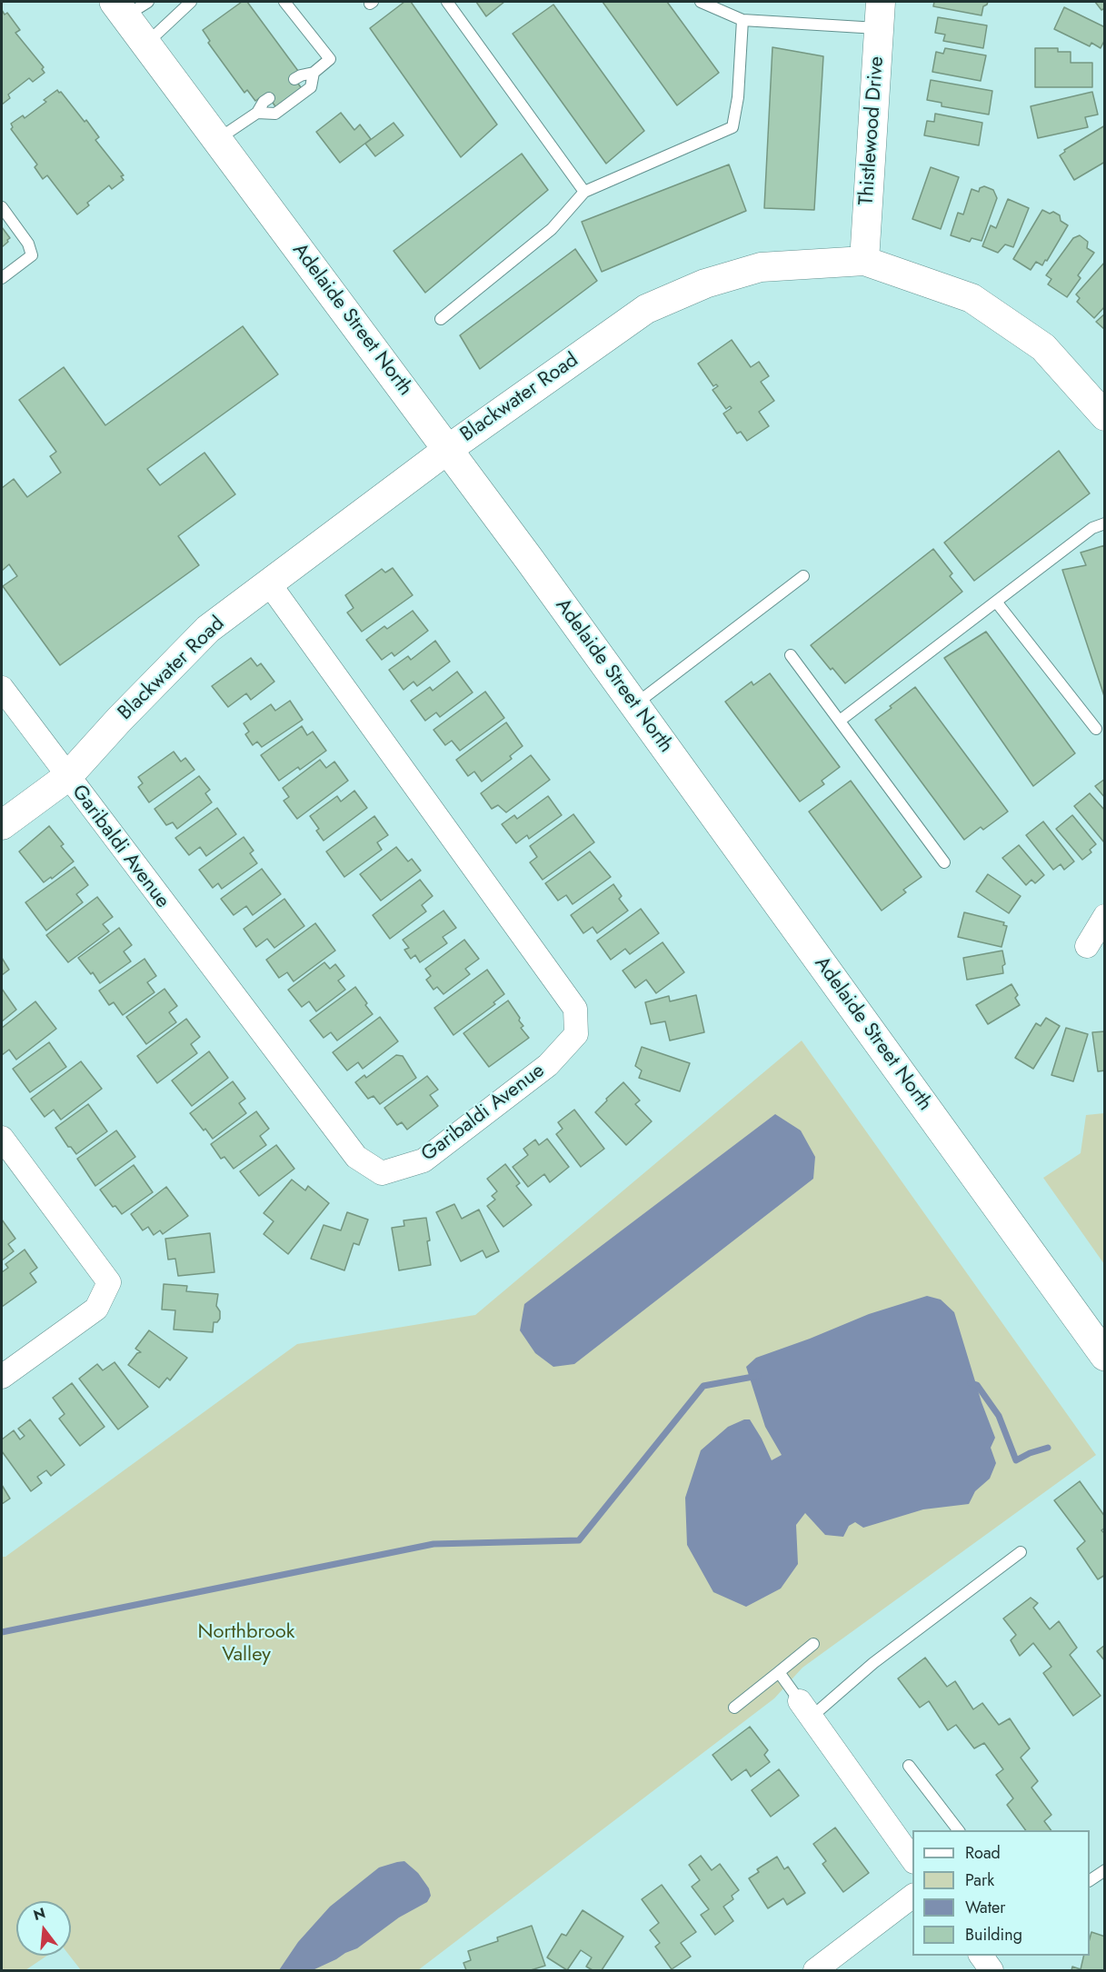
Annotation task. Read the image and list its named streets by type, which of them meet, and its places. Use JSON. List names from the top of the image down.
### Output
{
  "streets": {
    "main road": ["Adelaide Street North"],
    "street": ["Thistlewood Drive", "Blackwater Road", "Garibaldi Avenue"]
  },
  "crossings": [
    ["Thistlewood Drive", "Blackwater Road"],
    ["Adelaide Street North", "Blackwater Road"],
    ["Blackwater Road", "Garibaldi Avenue"]
  ],
  "parks": ["Northbrook Valley"],
  "legend": [
    "Road",
    "Park",
    "Water",
    "Building"
  ],
  "north": "top"
}
